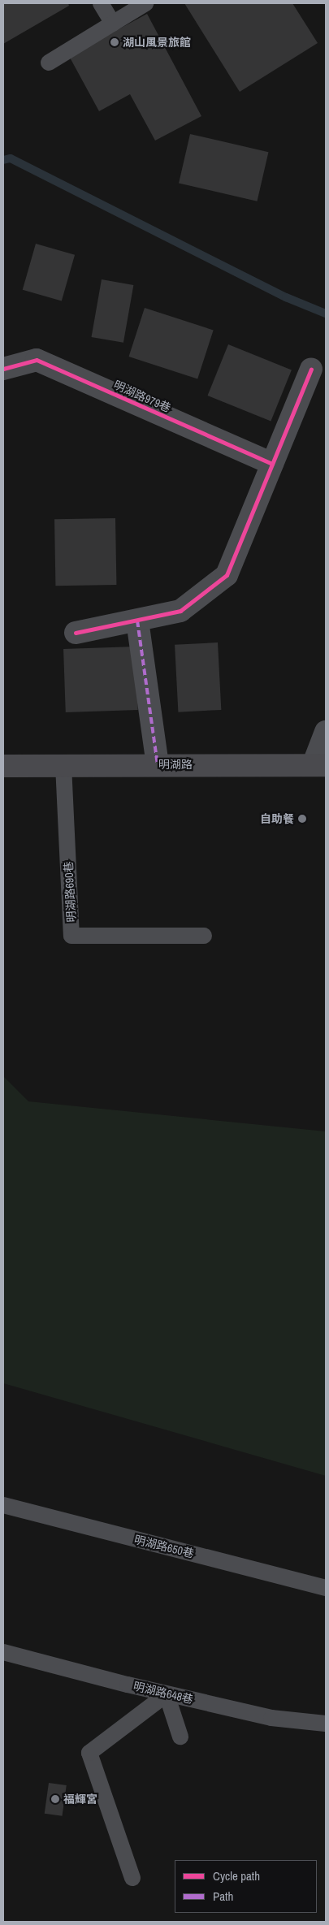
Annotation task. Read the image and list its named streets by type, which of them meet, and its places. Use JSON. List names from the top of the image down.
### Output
{
  "streets": {
    "main road": ["明湖路"],
    "street": ["明湖路979巷"],
    "lane": ["明湖路690巷", "明湖路650巷", "明湖路648巷"]
  },
  "crossings": [
    ["明湖路", "明湖路690巷"]
  ],
  "places": ["湖山風景旅館", "自助餐", "福輝宮"],
  "legend": ["Cycle path", "Path"]
}
